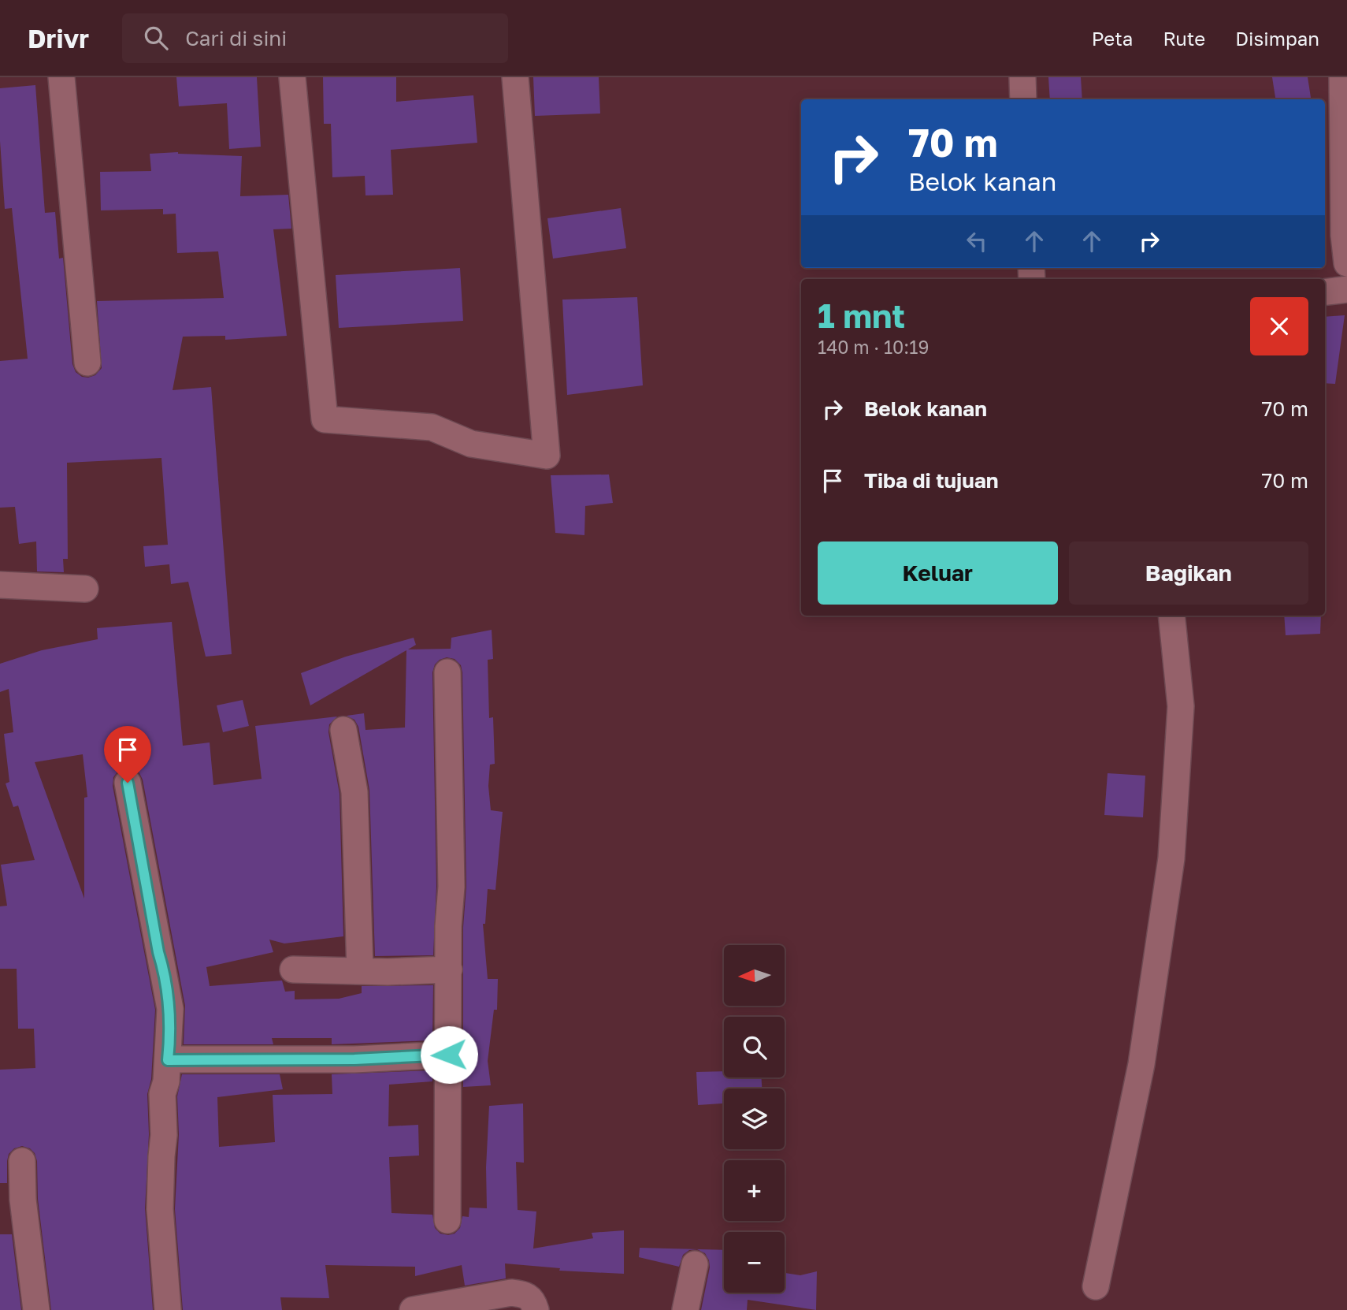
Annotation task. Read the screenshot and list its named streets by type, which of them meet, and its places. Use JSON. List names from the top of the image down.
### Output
{
  "north": "left",
  "page": {
    "header": "Drivr",
    "search": "Cari di sini",
    "nav": ["Peta", "Rute", "Disimpan"],
    "turn": ["70 m", "Belok kanan"],
    "heading": ["1 mnt", "140 m · 10:19"],
    "list": [
      {
        "name": "Belok kanan",
        "value": "70 m"
      },
      {
        "name": "Tiba di tujuan",
        "value": "70 m"
      }
    ],
    "buttons": ["Keluar", "Bagikan"],
    "map_buttons": ["+", "−"]
  }
}
